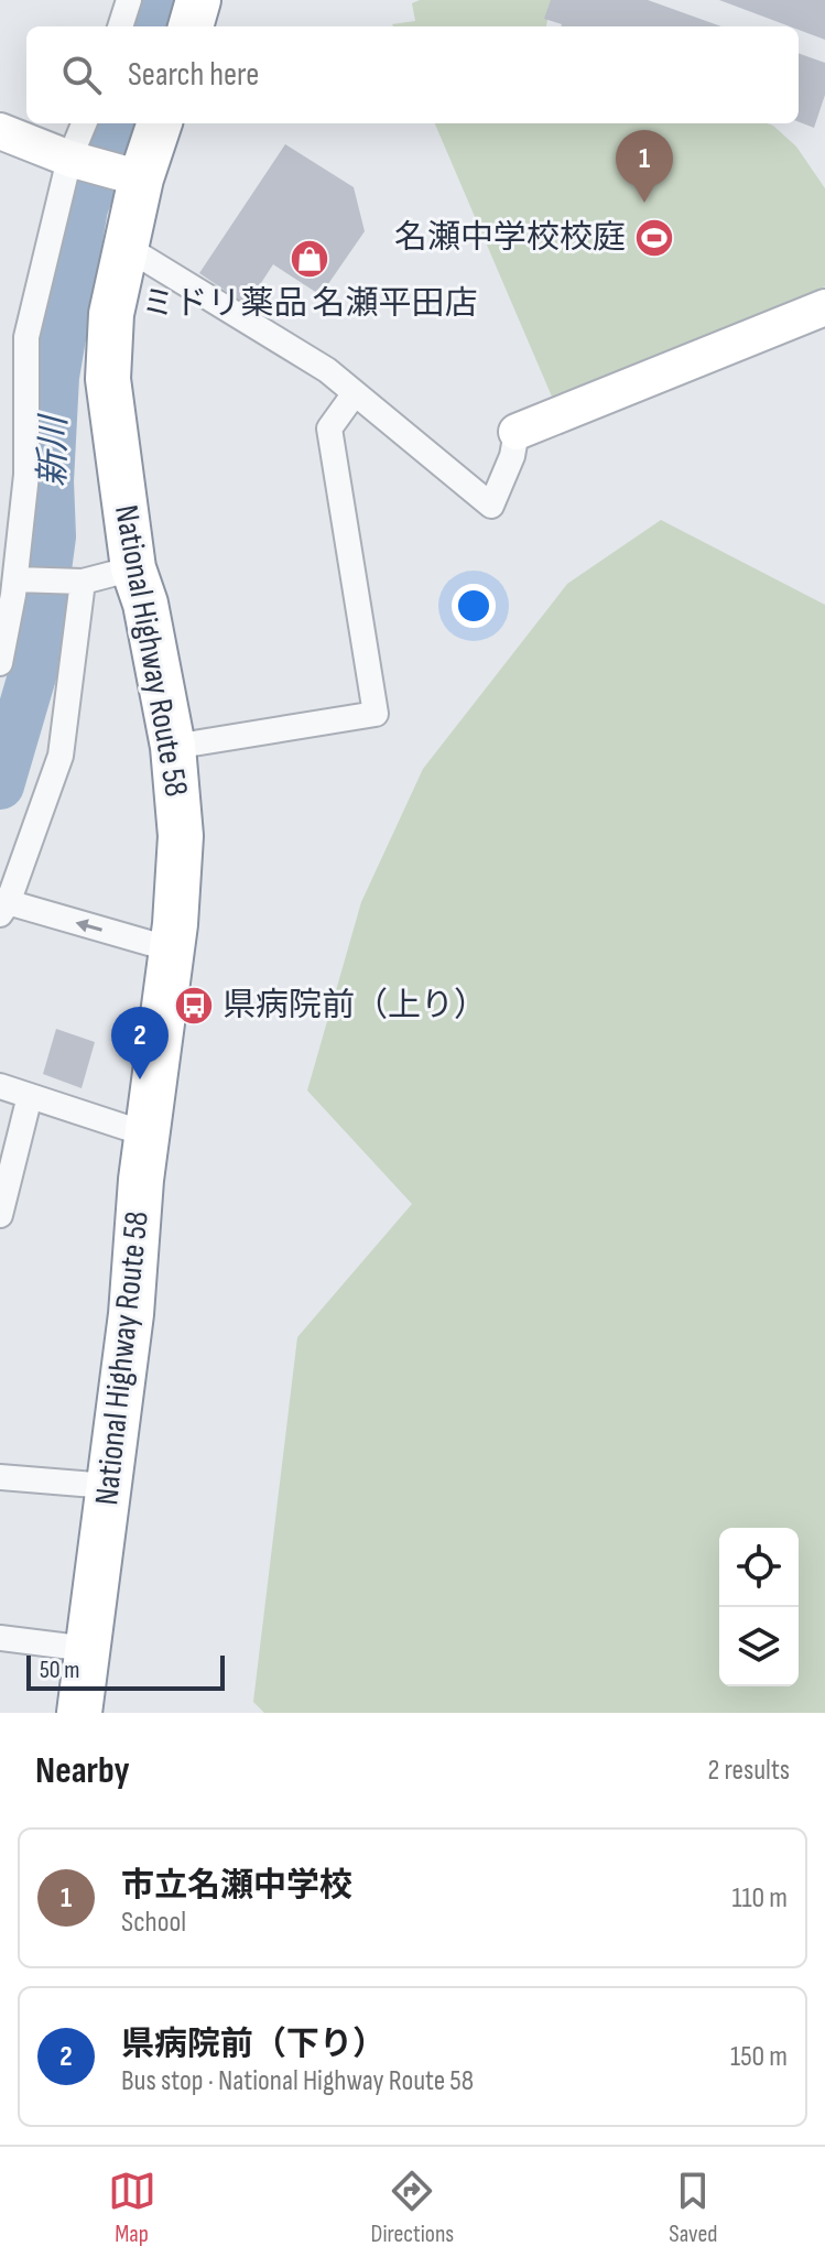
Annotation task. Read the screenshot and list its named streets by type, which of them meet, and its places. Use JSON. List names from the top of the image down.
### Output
{
  "streets": {
    "highway": ["National Highway Route 58"]
  },
  "water": ["新川"],
  "places": {
    "sports": ["名瀬中学校校庭"],
    "shop": ["ミドリ薬品 名瀬平田店"],
    "bus stop": ["県病院前（上り）"]
  },
  "scale_bar": "50 m",
  "page": {
    "search": "Search here",
    "pins": ["1", "2"],
    "scale": "50 m",
    "heading": ["Nearby", "2 results"],
    "list": [
      {
        "mark": "1",
        "name": "市立名瀬中学校",
        "note": "School",
        "value": "110 m"
      },
      {
        "mark": "2",
        "name": "県病院前（下り）",
        "note": "Bus stop · National Highway Route 58",
        "value": "150 m"
      }
    ],
    "nav": ["Map", "Directions", "Saved"]
  }
}
